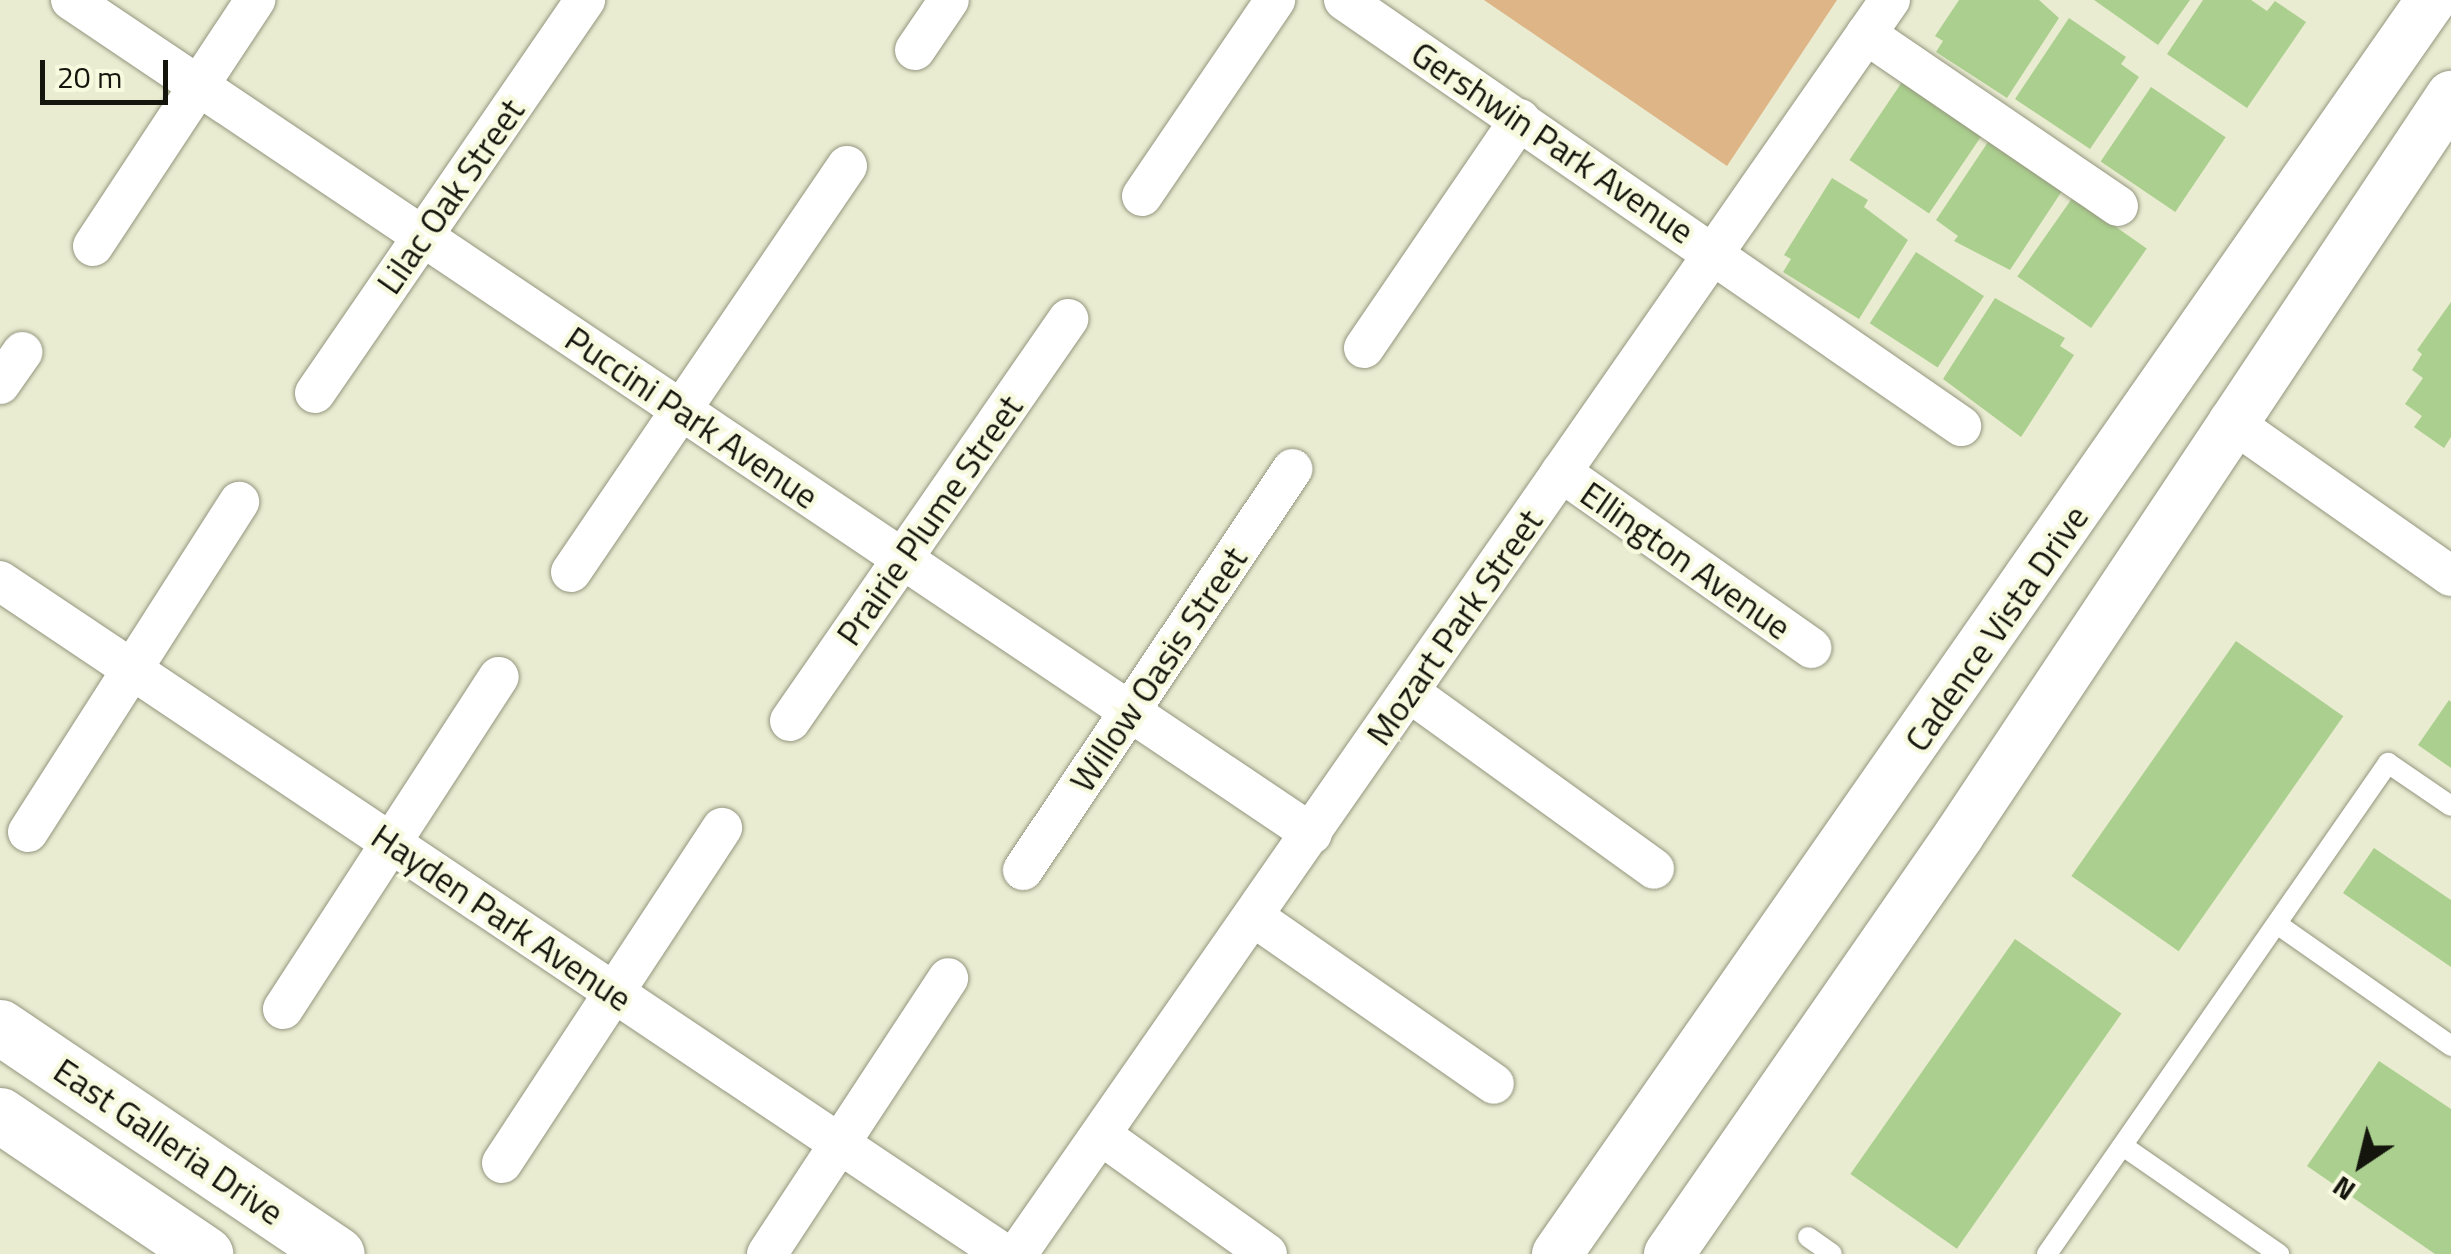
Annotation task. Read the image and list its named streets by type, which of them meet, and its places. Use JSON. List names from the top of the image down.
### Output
{
  "streets": {
    "main road": ["East Galleria Drive"],
    "street": [
      "Gershwin Park Avenue",
      "Lilac Oak Street",
      "Puccini Park Avenue",
      "Prairie Plume Street",
      "Ellington Avenue",
      "Mozart Park Street",
      "Cadence Vista Drive",
      "Willow Oasis Street",
      "Hayden Park Avenue"
    ]
  },
  "crossings": [
    ["Gershwin Park Avenue", "Mozart Park Street"],
    ["Lilac Oak Street", "Puccini Park Avenue"],
    ["Puccini Park Avenue", "Prairie Plume Street"],
    ["Puccini Park Avenue", "Mozart Park Street"],
    ["Puccini Park Avenue", "Willow Oasis Street"],
    ["Ellington Avenue", "Mozart Park Street"]
  ],
  "scale_bar": "20 m",
  "north": "bottom left"
}
